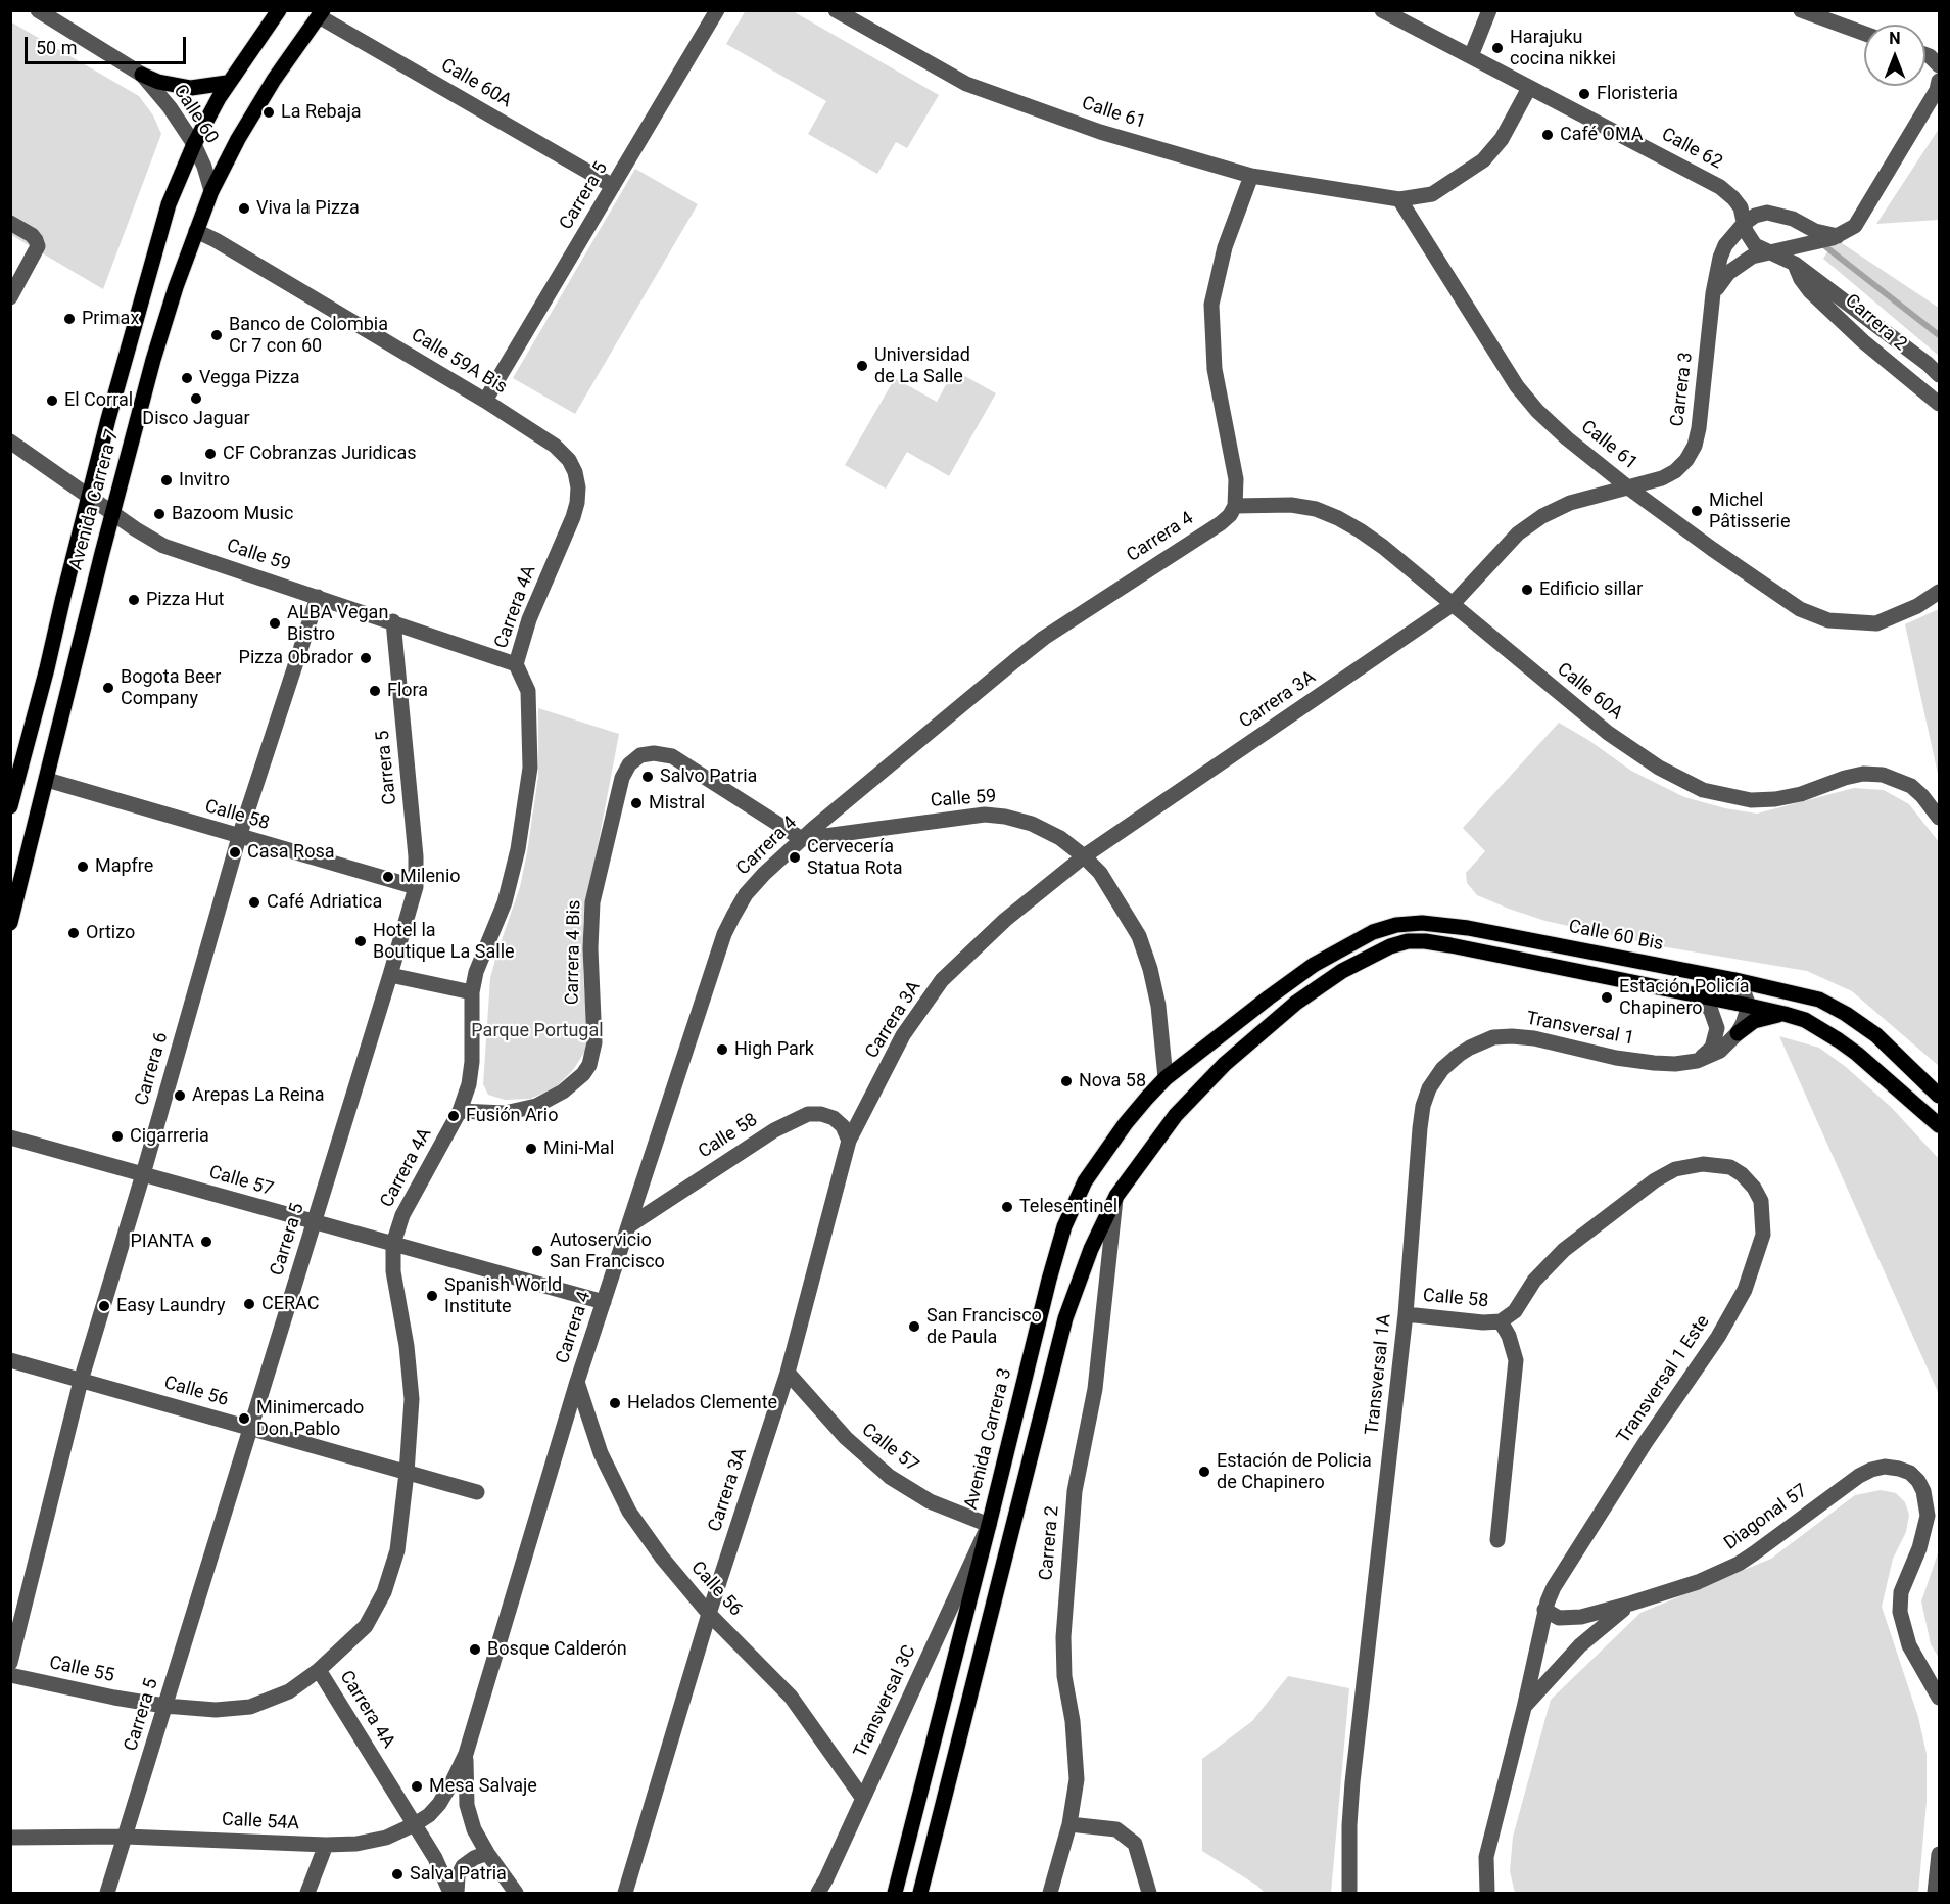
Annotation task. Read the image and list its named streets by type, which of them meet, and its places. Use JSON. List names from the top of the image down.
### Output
{
  "streets": {
    "main road": ["Avenida Carrera 7", "Calle 60 Bis", "Avenida Carrera 3"],
    "street": [
      "Calle 60A",
      "Calle 61",
      "Calle 60",
      "Calle 62",
      "Carrera 5",
      "Carrera 2",
      "Calle 59A Bis",
      "Carrera 3",
      "Carrera 4",
      "Calle 59",
      "Carrera 4A",
      "Carrera 3A",
      "Calle 58",
      "Carrera 4 Bis",
      "Transversal 1",
      "Carrera 6",
      "Calle 57",
      "Transversal 1A",
      "Transversal 1 Este",
      "Calle 56",
      "Diagonal 57",
      "Calle 55",
      "Transversal 3C",
      "Calle 54A"
    ]
  },
  "crossings": [
    ["Calle 60A", "Carrera 5"],
    ["Calle 60A", "Avenida Carrera 7"],
    ["Calle 60A", "Carrera 4"],
    ["Calle 60A", "Carrera 3A"],
    ["Calle 61", "Calle 62"],
    ["Calle 61", "Carrera 3"],
    ["Calle 61", "Carrera 3A"],
    ["Calle 60", "Avenida Carrera 7"],
    ["Calle 62", "Carrera 2"],
    ["Calle 62", "Carrera 3"],
    ["Carrera 5", "Calle 59A Bis"],
    ["Carrera 5", "Calle 59"],
    ["Carrera 5", "Calle 58"],
    ["Carrera 5", "Calle 57"],
    ["Carrera 5", "Calle 56"],
    ["Carrera 5", "Calle 55"],
    ["Carrera 5", "Calle 54A"],
    ["Calle 59A Bis", "Avenida Carrera 7"],
    ["Calle 59A Bis", "Carrera 4A"],
    ["Carrera 3", "Carrera 3A"],
    ["Avenida Carrera 7", "Calle 59"],
    ["Avenida Carrera 7", "Calle 58"],
    ["Carrera 4", "Calle 59"],
    ["Carrera 4", "Calle 58"],
    ["Carrera 4", "Carrera 4 Bis"],
    ["Carrera 4", "Calle 57"],
    ["Carrera 4", "Calle 56"],
    ["Carrera 4", "Calle 54A"],
    ["Calle 59", "Carrera 4A"],
    ["Calle 59", "Carrera 3A"],
    ["Calle 59", "Carrera 4 Bis"],
    ["Calle 59", "Carrera 6"],
    ["Calle 59", "Avenida Carrera 3"],
    ["Carrera 4A", "Carrera 4 Bis"],
    ["Carrera 4A", "Calle 57"],
    ["Carrera 4A", "Calle 56"],
    ["Carrera 4A", "Calle 55"],
    ["Carrera 4A", "Calle 54A"],
    ["Carrera 3A", "Calle 58"],
    ["Carrera 3A", "Calle 57"],
    ["Carrera 3A", "Calle 56"],
    ["Calle 58", "Carrera 6"],
    ["Calle 58", "Transversal 1A"],
    ["Calle 58", "Transversal 1 Este"],
    ["Calle 60 Bis", "Avenida Carrera 3"],
    ["Transversal 1", "Transversal 1A"],
    ["Carrera 6", "Calle 57"],
    ["Carrera 6", "Calle 56"],
    ["Calle 57", "Avenida Carrera 3"],
    ["Calle 57", "Transversal 3C"],
    ["Transversal 1 Este", "Diagonal 57"],
    ["Calle 56", "Transversal 3C"],
    ["Avenida Carrera 3", "Transversal 3C"]
  ],
  "parks": ["Parque Portugal"],
  "places": [
    "Harajuku cocina nikkei",
    "Floristeria",
    "La Rebaja",
    "Café OMA",
    "Viva la Pizza",
    "Primax",
    "Banco de Colombia Cr 7 con 60",
    "Universidad de La Salle",
    "Vegga Pizza",
    "Disco Jaguar",
    "El Corral",
    "CF Cobranzas Juridicas",
    "Invitro",
    "Michel Pâtisserie",
    "Bazoom Music",
    "Edificio sillar",
    "Pizza Hut",
    "ALBA Vegan Bistro",
    "Pizza Obrador",
    "Bogota Beer Company",
    "Flora",
    "Salvo Patria",
    "Mistral",
    "Casa Rosa",
    "Cervecería Statua Rota",
    "Mapfre",
    "Milenio",
    "Café Adriatica",
    "Ortizo",
    "Hotel la Boutique La Salle",
    "Estación Policía Chapinero",
    "High Park",
    "Nova 58",
    "Arepas La Reina",
    "Fusión Ario",
    "Cigarreria",
    "Mini-Mal",
    "Telesentinel",
    "PIANTA",
    "Autoservicio San Francisco",
    "Spanish World Institute",
    "CERAC",
    "Easy Laundry",
    "San Francisco de Paula",
    "Helados Clemente",
    "Minimercado Don Pablo",
    "Estación de Policia de Chapinero",
    "Bosque Calderón",
    "Mesa Salvaje",
    "Salva Patria"
  ],
  "scale_bar": "50 m",
  "north": "top"
}
